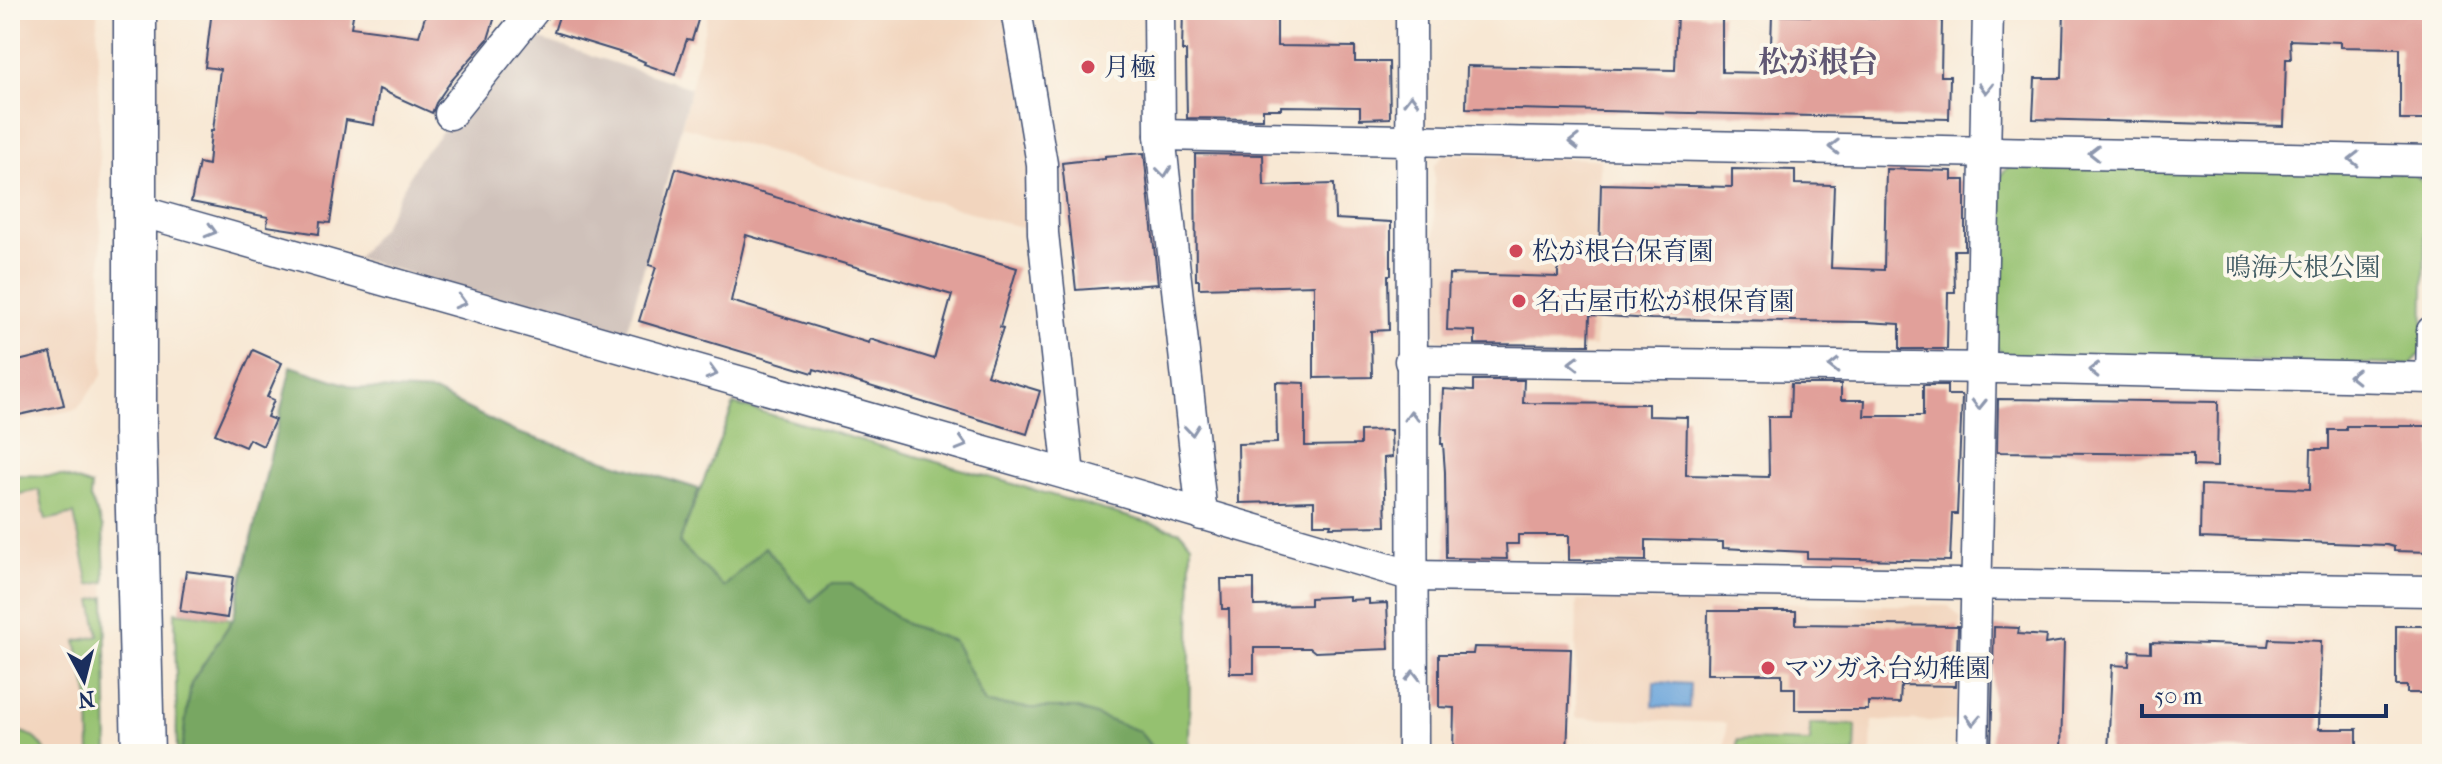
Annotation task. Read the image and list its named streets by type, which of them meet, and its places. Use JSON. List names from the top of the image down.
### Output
{
  "districts": ["松が根台"],
  "parks": ["鳴海大根公園"],
  "places": [
    "月極",
    "松が根台保育園",
    "名古屋市松が根保育園",
    "マツガネ台幼稚園"
  ],
  "scale_bar": "50 m",
  "north": "bottom"
}
